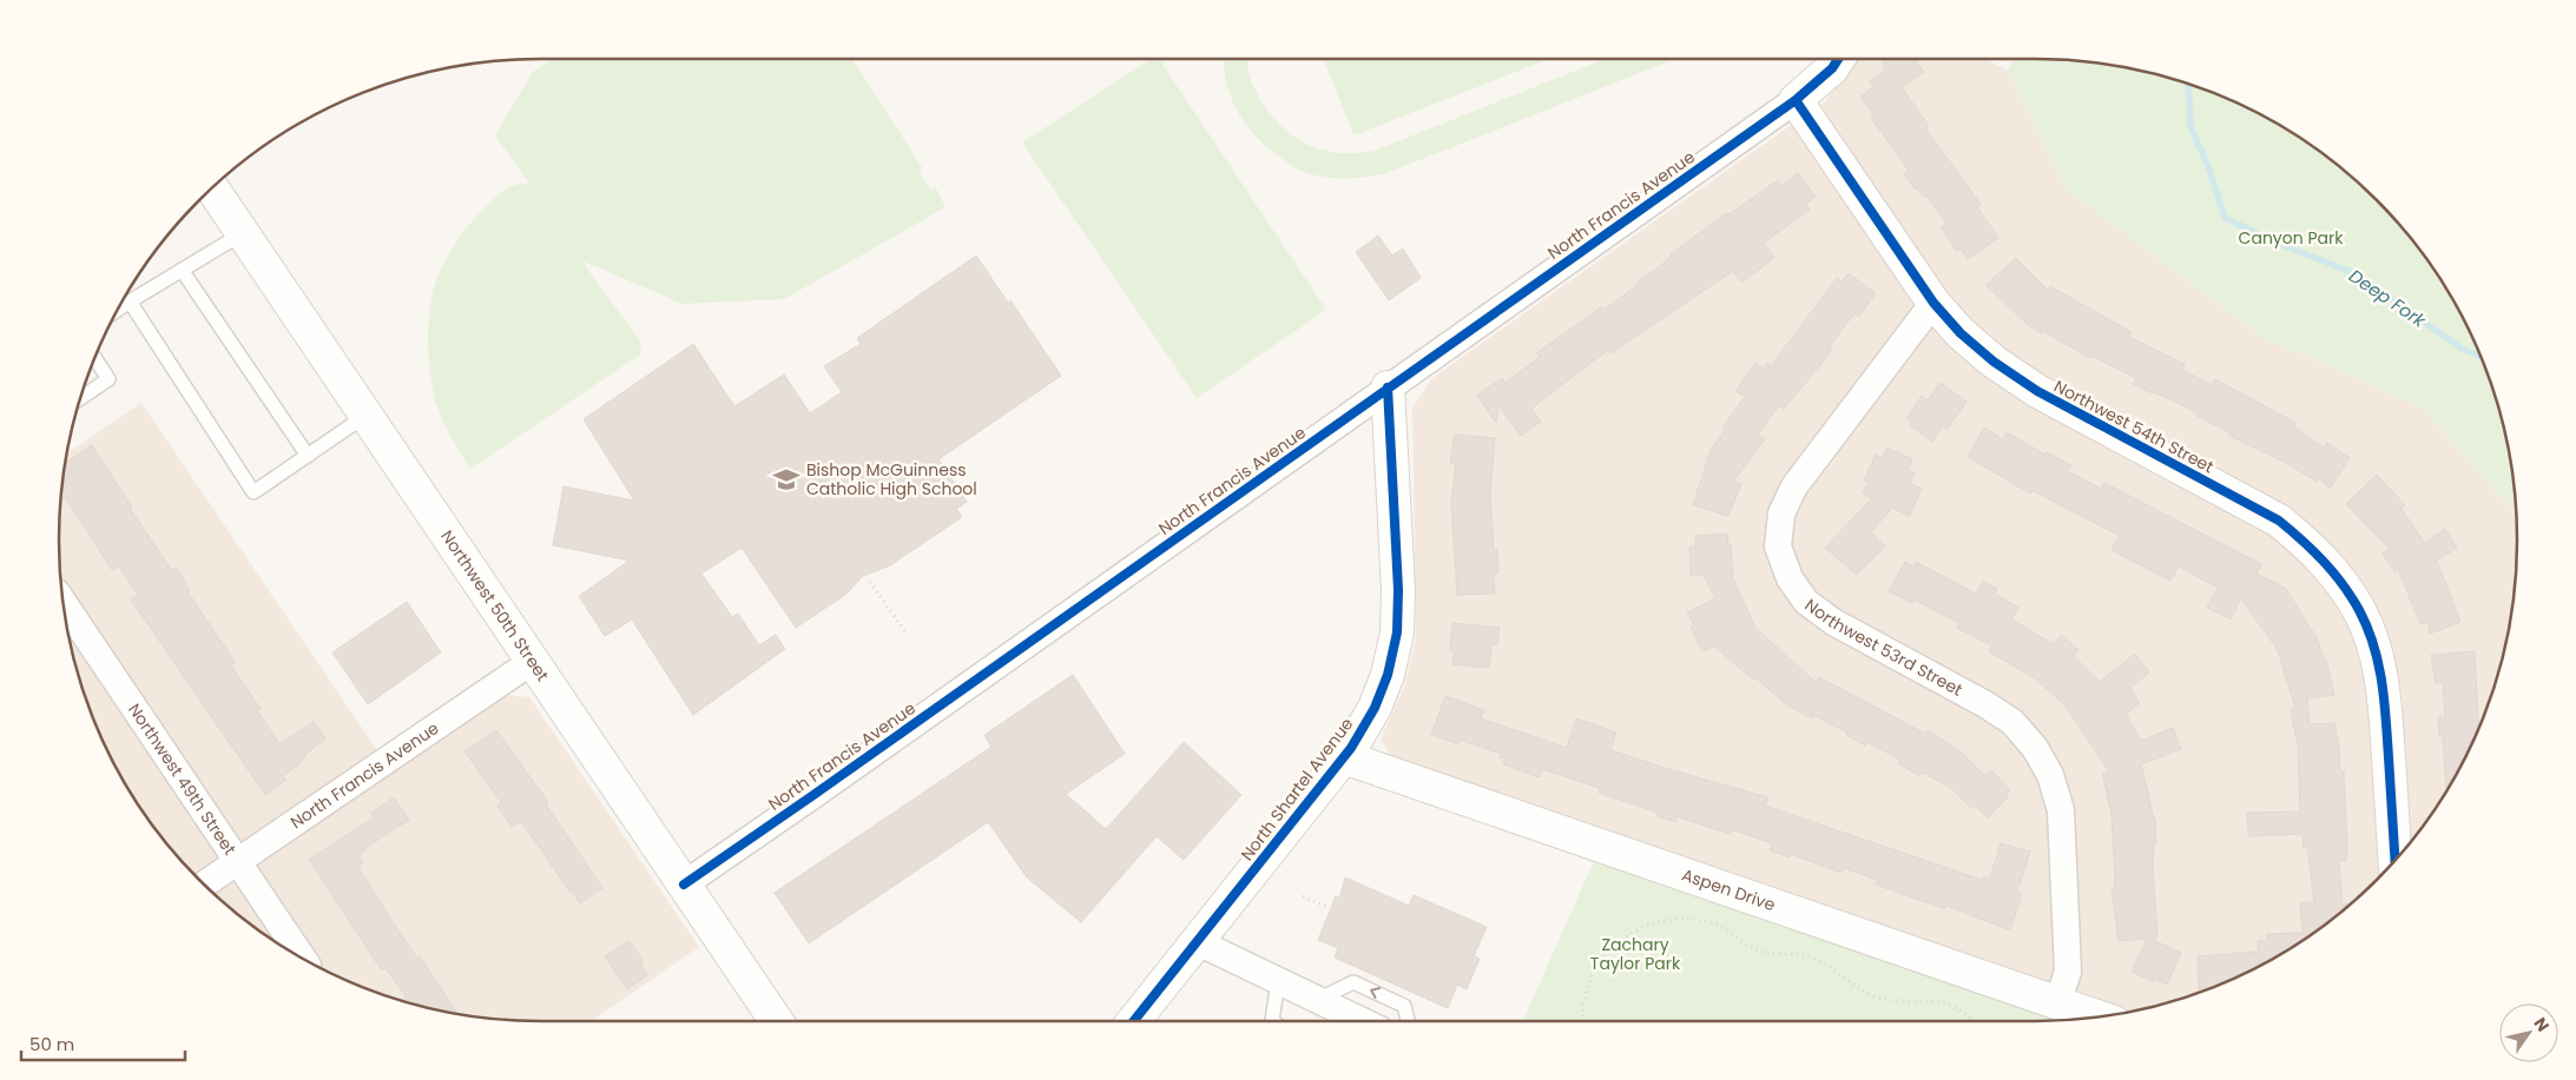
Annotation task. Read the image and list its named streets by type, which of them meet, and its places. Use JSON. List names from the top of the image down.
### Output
{
  "streets": {
    "street": [
      "North Francis Avenue",
      "Northwest 54th Street",
      "Northwest 50th Street",
      "Northwest 53rd Street",
      "Northwest 49th Street",
      "North Shartel Avenue",
      "Aspen Drive"
    ]
  },
  "crossings": [
    ["North Francis Avenue", "Northwest 54th Street"],
    ["North Francis Avenue", "Northwest 50th Street"],
    ["North Francis Avenue", "Northwest 49th Street"],
    ["North Francis Avenue", "North Shartel Avenue"],
    ["Northwest 54th Street", "Northwest 53rd Street"],
    ["Northwest 53rd Street", "Aspen Drive"],
    ["North Shartel Avenue", "Aspen Drive"]
  ],
  "water": ["Deep Fork"],
  "parks": ["Canyon Park", "Zachary Taylor Park"],
  "places": {
    "school or university": ["Bishop McGuinness Catholic High School"]
  },
  "scale_bar": "50 m",
  "north": "top right"
}
